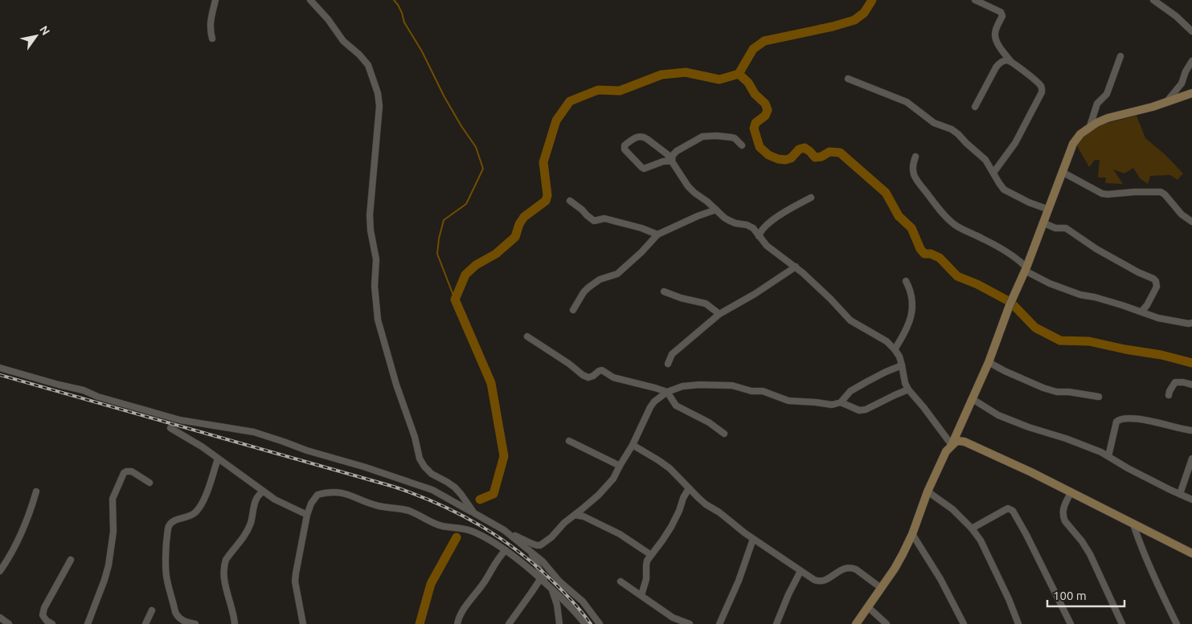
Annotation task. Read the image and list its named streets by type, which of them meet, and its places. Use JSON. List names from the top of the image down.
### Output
{
  "scale_bar": "100 m",
  "north": "top right"
}
